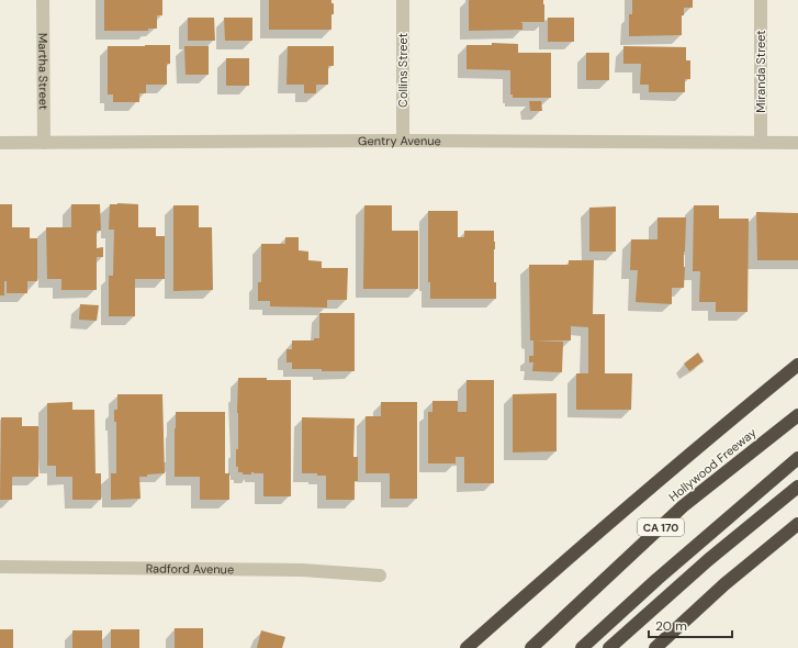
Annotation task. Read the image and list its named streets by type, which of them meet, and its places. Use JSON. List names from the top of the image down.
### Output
{
  "streets": {
    "highway": ["Hollywood Freeway", "CA 170"],
    "street": [
      "Collins Street",
      "Martha Street",
      "Miranda Street",
      "Gentry Avenue",
      "Radford Avenue"
    ]
  },
  "crossings": [
    ["Collins Street", "Gentry Avenue"],
    ["Martha Street", "Gentry Avenue"],
    ["Miranda Street", "Gentry Avenue"]
  ],
  "scale_bar": "20 m"
}
